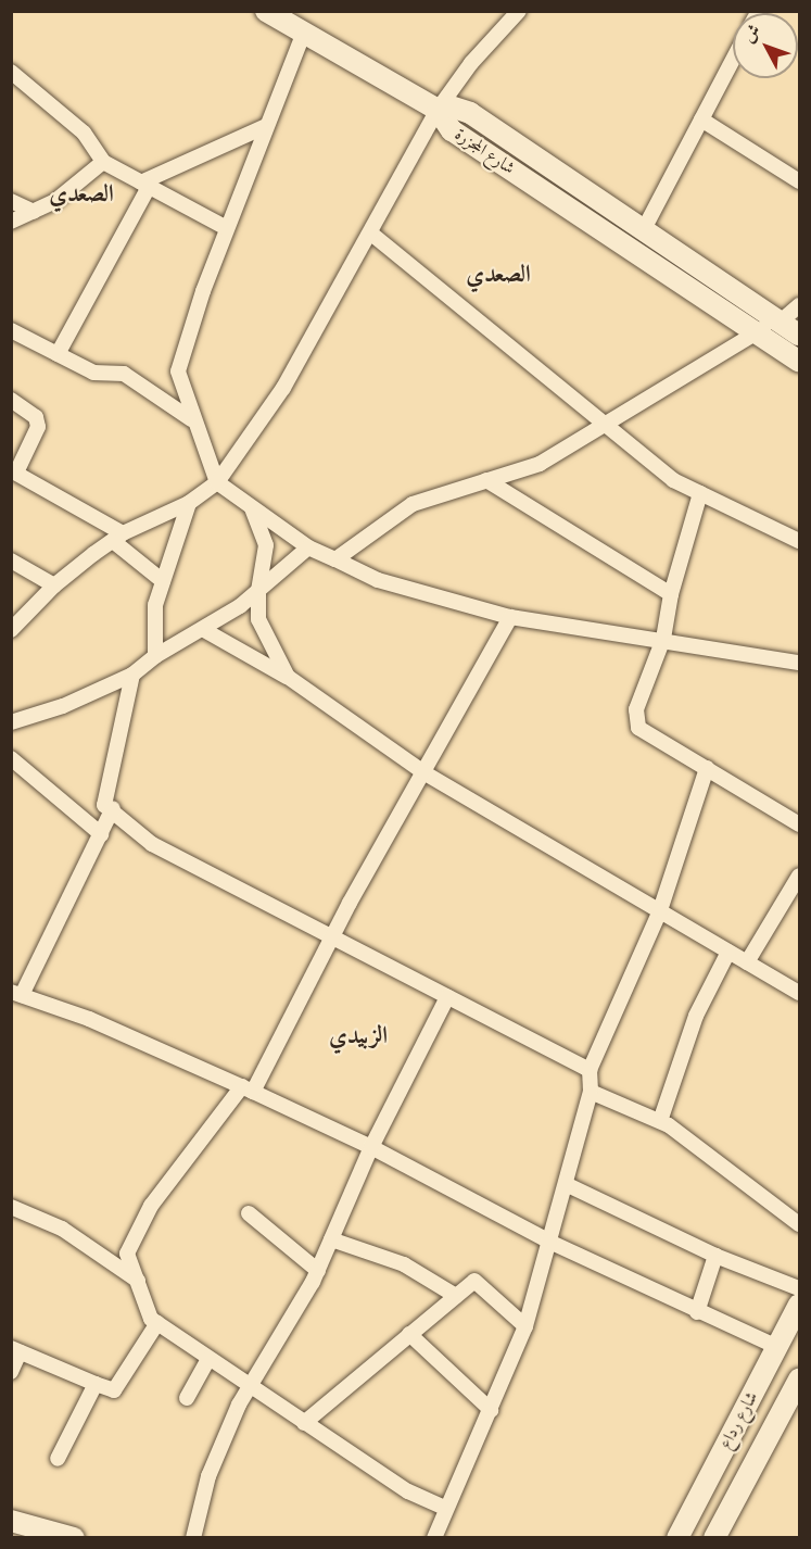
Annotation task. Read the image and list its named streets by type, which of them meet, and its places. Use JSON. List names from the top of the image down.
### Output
{
  "streets": {
    "street": ["شارع المجزرة", "شارع رداع"]
  },
  "districts": ["الصعدي", "الصعدي", "الزبيدي"],
  "north": "top left"
}
